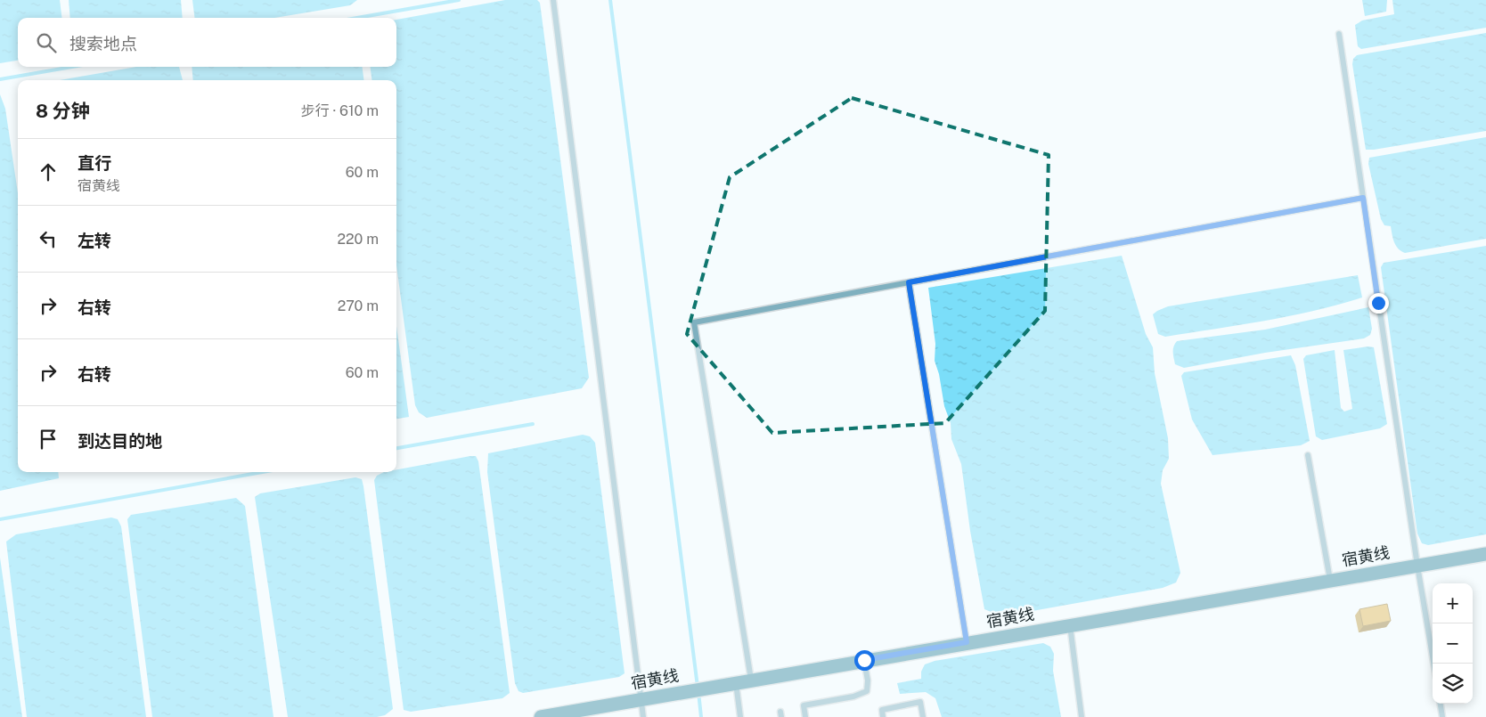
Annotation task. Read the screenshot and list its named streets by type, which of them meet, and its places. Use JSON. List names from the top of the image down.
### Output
{
  "streets": {
    "main road": ["宿黄线"]
  },
  "page": {
    "search": "搜索地点",
    "heading": ["8 分钟", "步行 · 610 m"],
    "list": [
      ["直行", "宿黄线", "60 m"],
      ["左转", "220 m"],
      ["右转", "270 m"],
      ["右转", "60 m"],
      "到达目的地"
    ],
    "map_buttons": ["+", "−"]
  }
}
